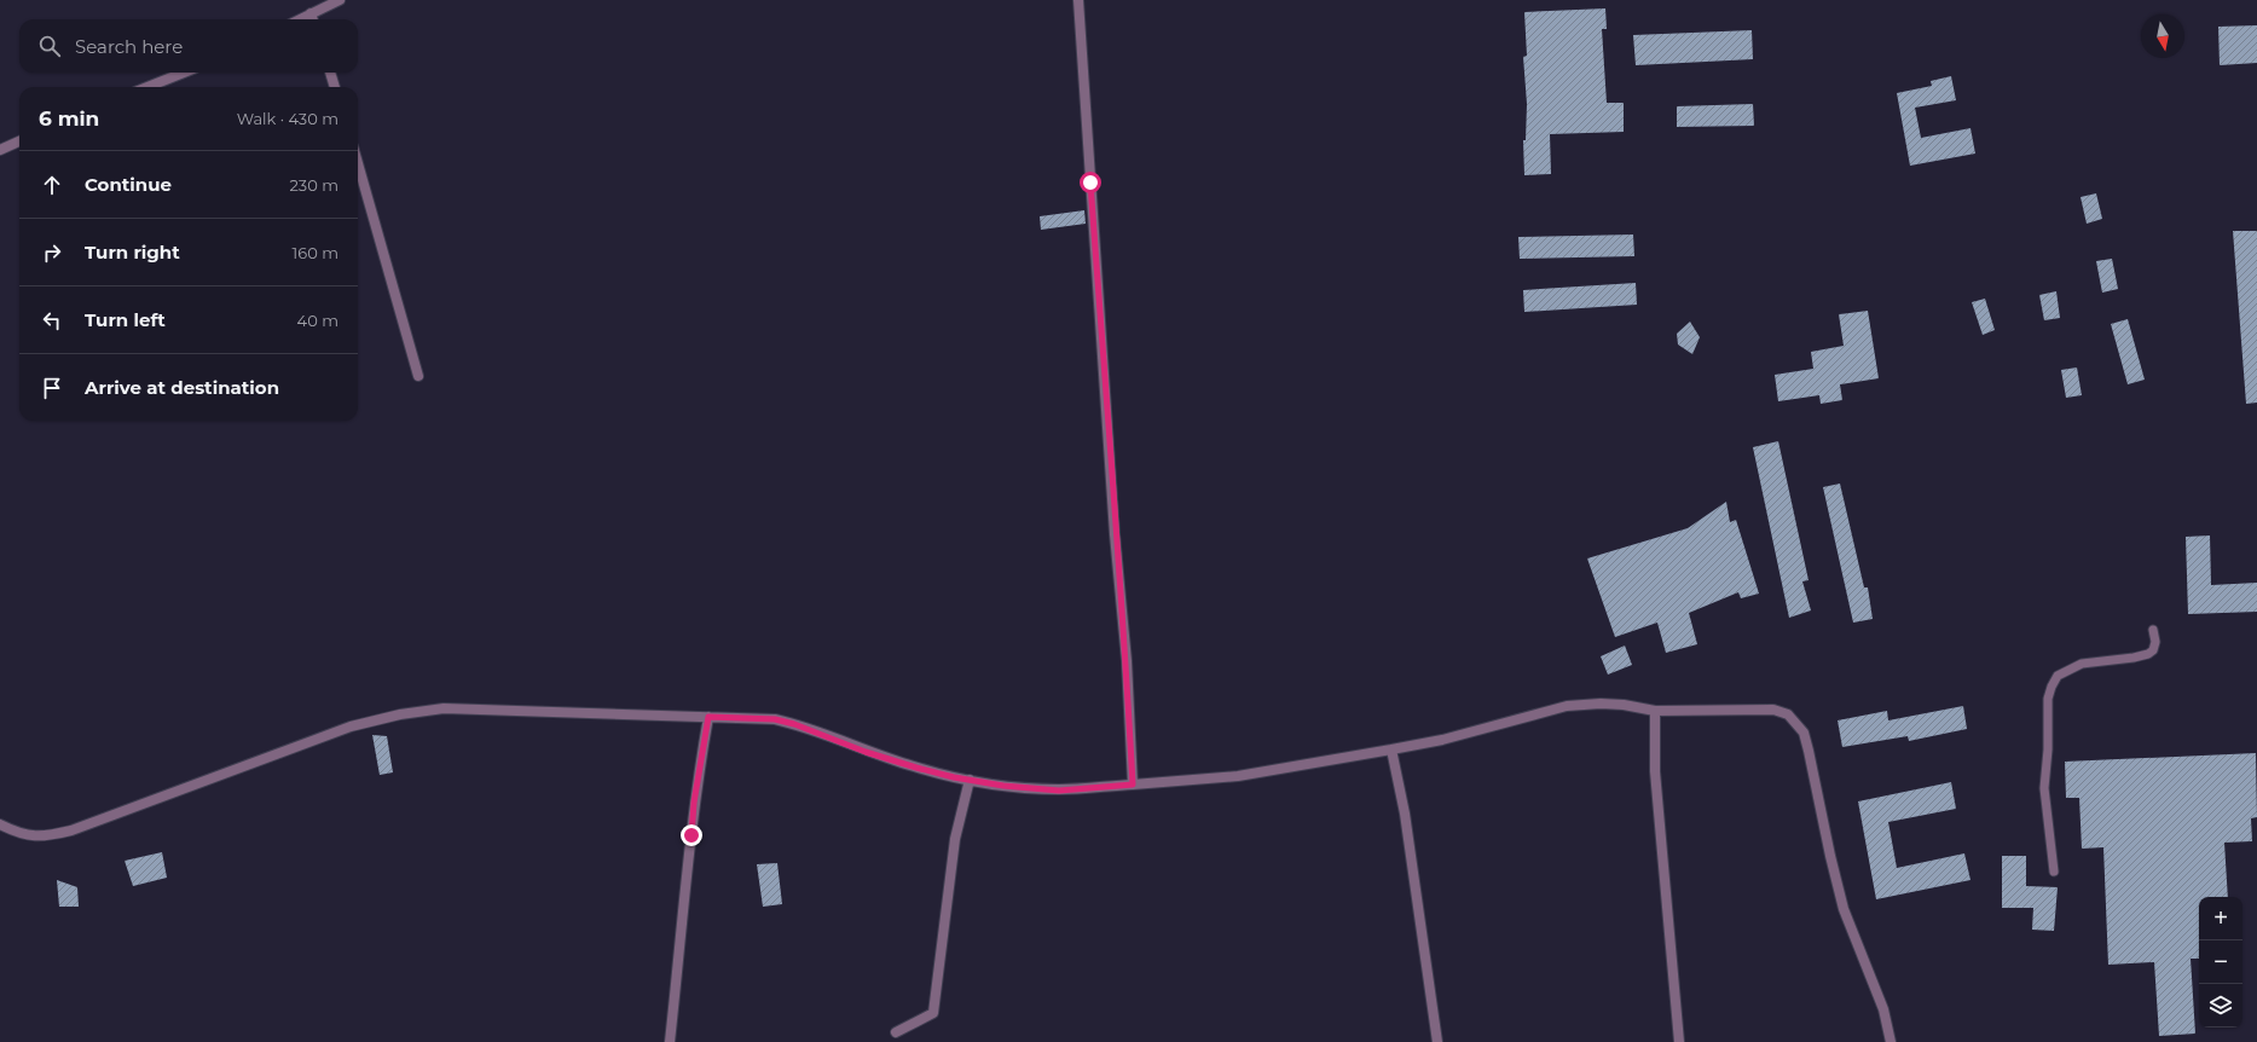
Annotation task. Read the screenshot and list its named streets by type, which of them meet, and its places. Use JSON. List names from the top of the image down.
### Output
{
  "north": "bottom",
  "page": {
    "search": "Search here",
    "heading": ["6 min", "Walk · 430 m"],
    "list": [
      ["Continue", "230 m"],
      ["Turn right", "160 m"],
      ["Turn left", "40 m"],
      "Arrive at destination"
    ],
    "map_buttons": ["+", "−"]
  }
}
